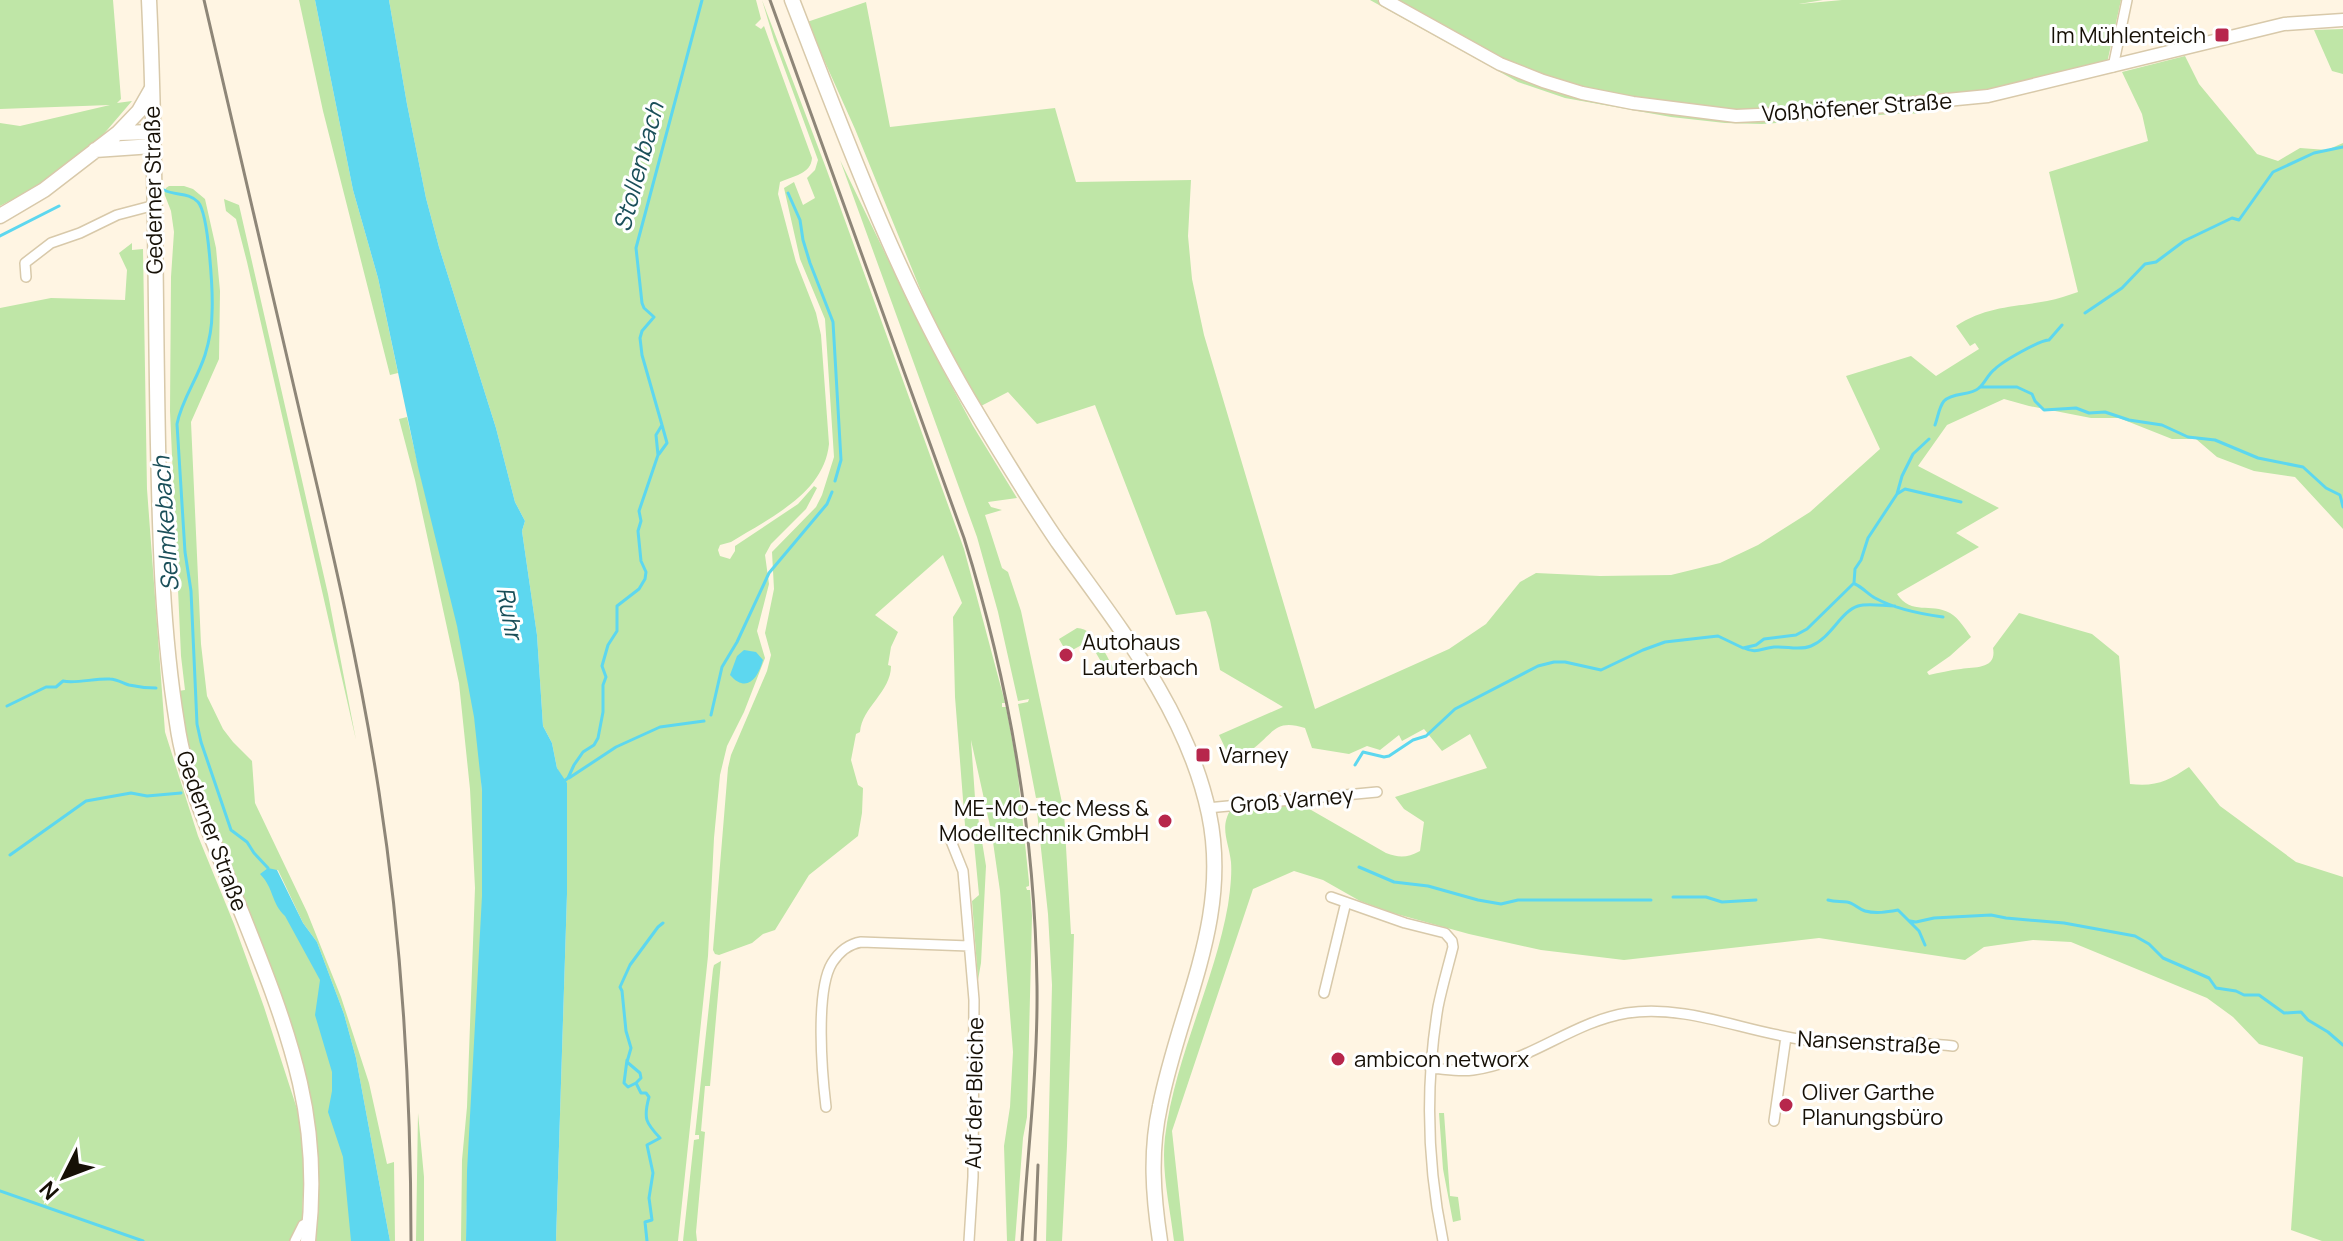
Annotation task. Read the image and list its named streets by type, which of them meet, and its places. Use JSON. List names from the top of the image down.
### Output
{
  "streets": {
    "main road": ["Gederner Straße"],
    "street": [
      "Voßhöfener Straße",
      "Groß Varney",
      "Nansenstraße",
      "Auf der Bleiche"
    ]
  },
  "water": ["Stollenbach", "Selmkebach", "Ruhr"],
  "places": {
    "transit": ["Im Mühlenteich", "Varney"],
    "other": [
      "Autohaus Lauterbach",
      "ME-MO-tec Mess & Modelltechnik GmbH",
      "ambicon networx",
      "Oliver Garthe Planungsbüro"
    ]
  },
  "north": "bottom left"
}
